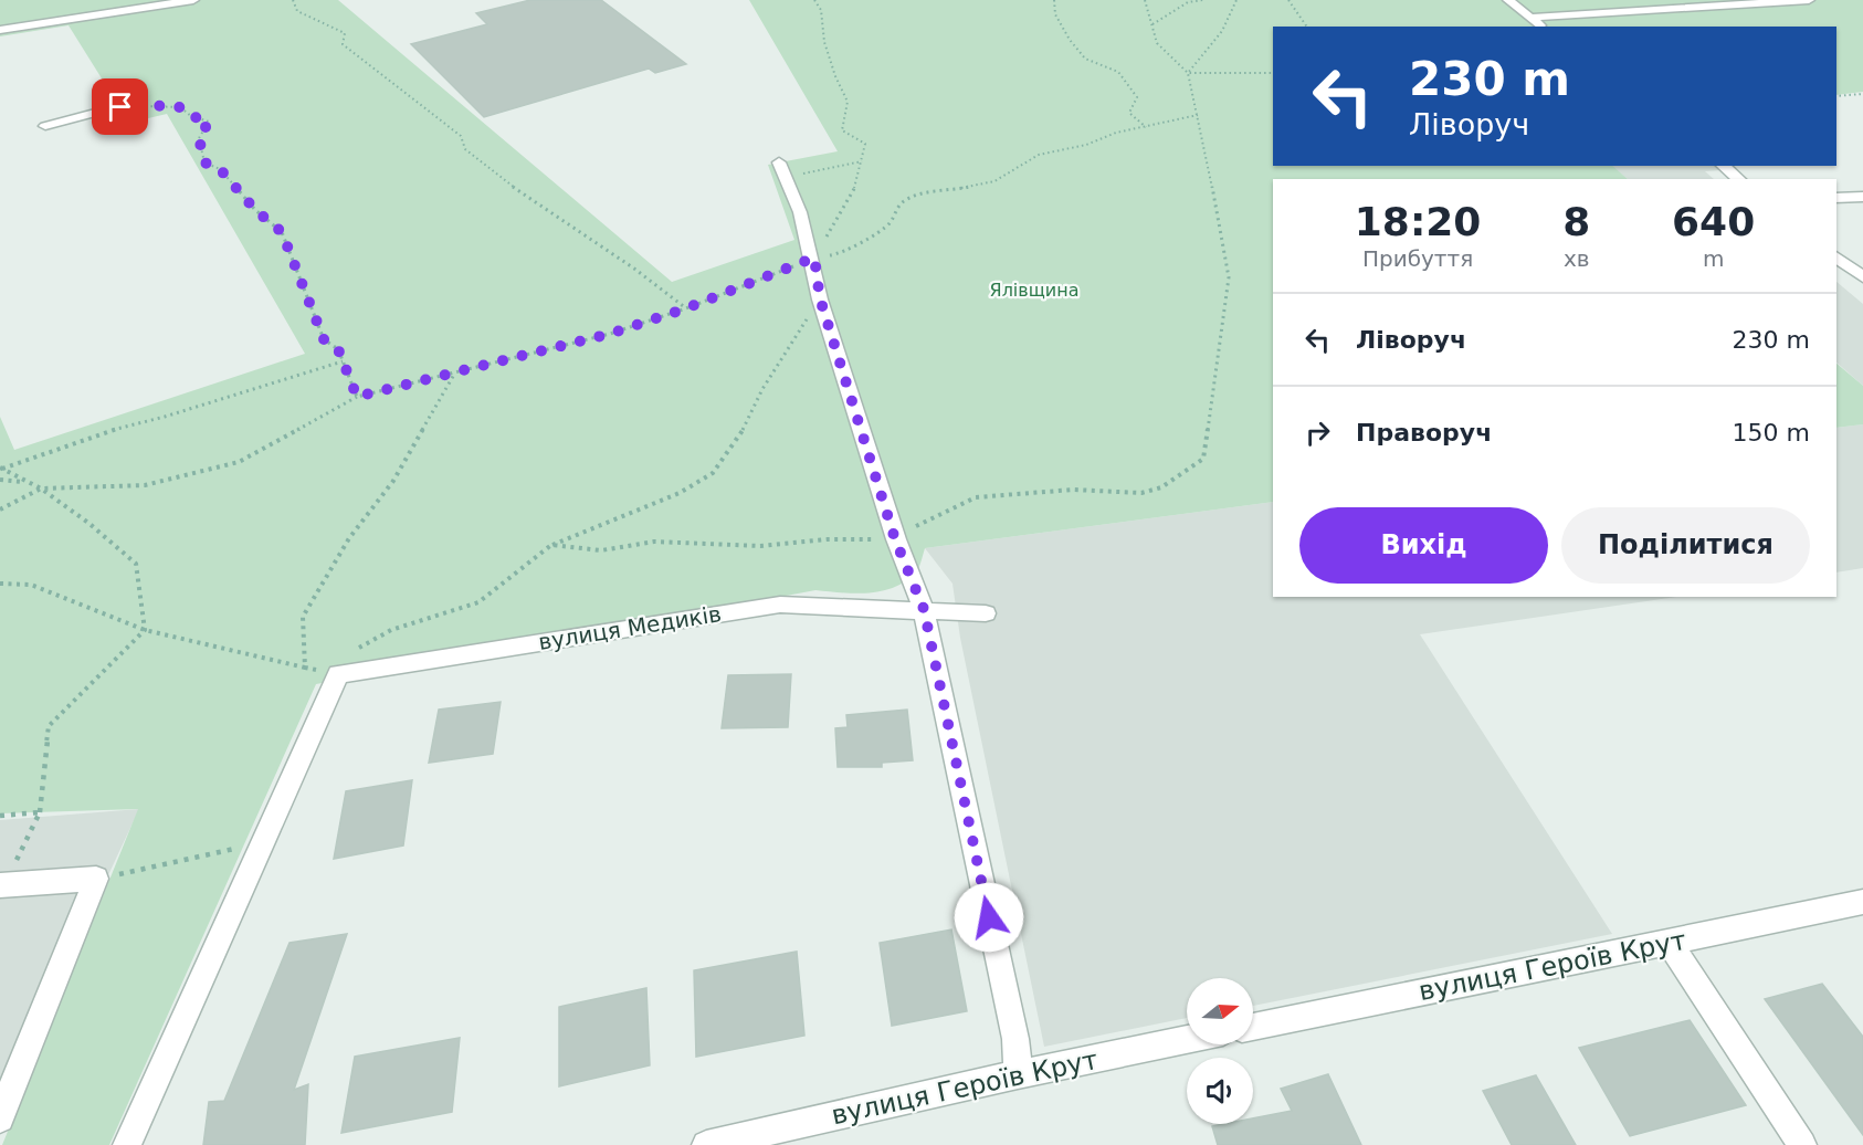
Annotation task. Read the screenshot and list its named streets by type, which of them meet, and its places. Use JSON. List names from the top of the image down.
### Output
{
  "streets": {
    "street": ["вулиця Медиків", "вулиця Героїв Крут"]
  },
  "parks": ["Ялівщина"],
  "north": "right",
  "page": {
    "turn": ["230 m", "Ліворуч"],
    "eta": [
      "18:20",
      "Прибуття",
      "8",
      "хв",
      "640",
      "m"
    ],
    "list": [
      {
        "name": "Ліворуч",
        "value": "230 m"
      },
      {
        "name": "Праворуч",
        "value": "150 m"
      }
    ],
    "buttons": ["Вихід", "Поділитися"]
  }
}
